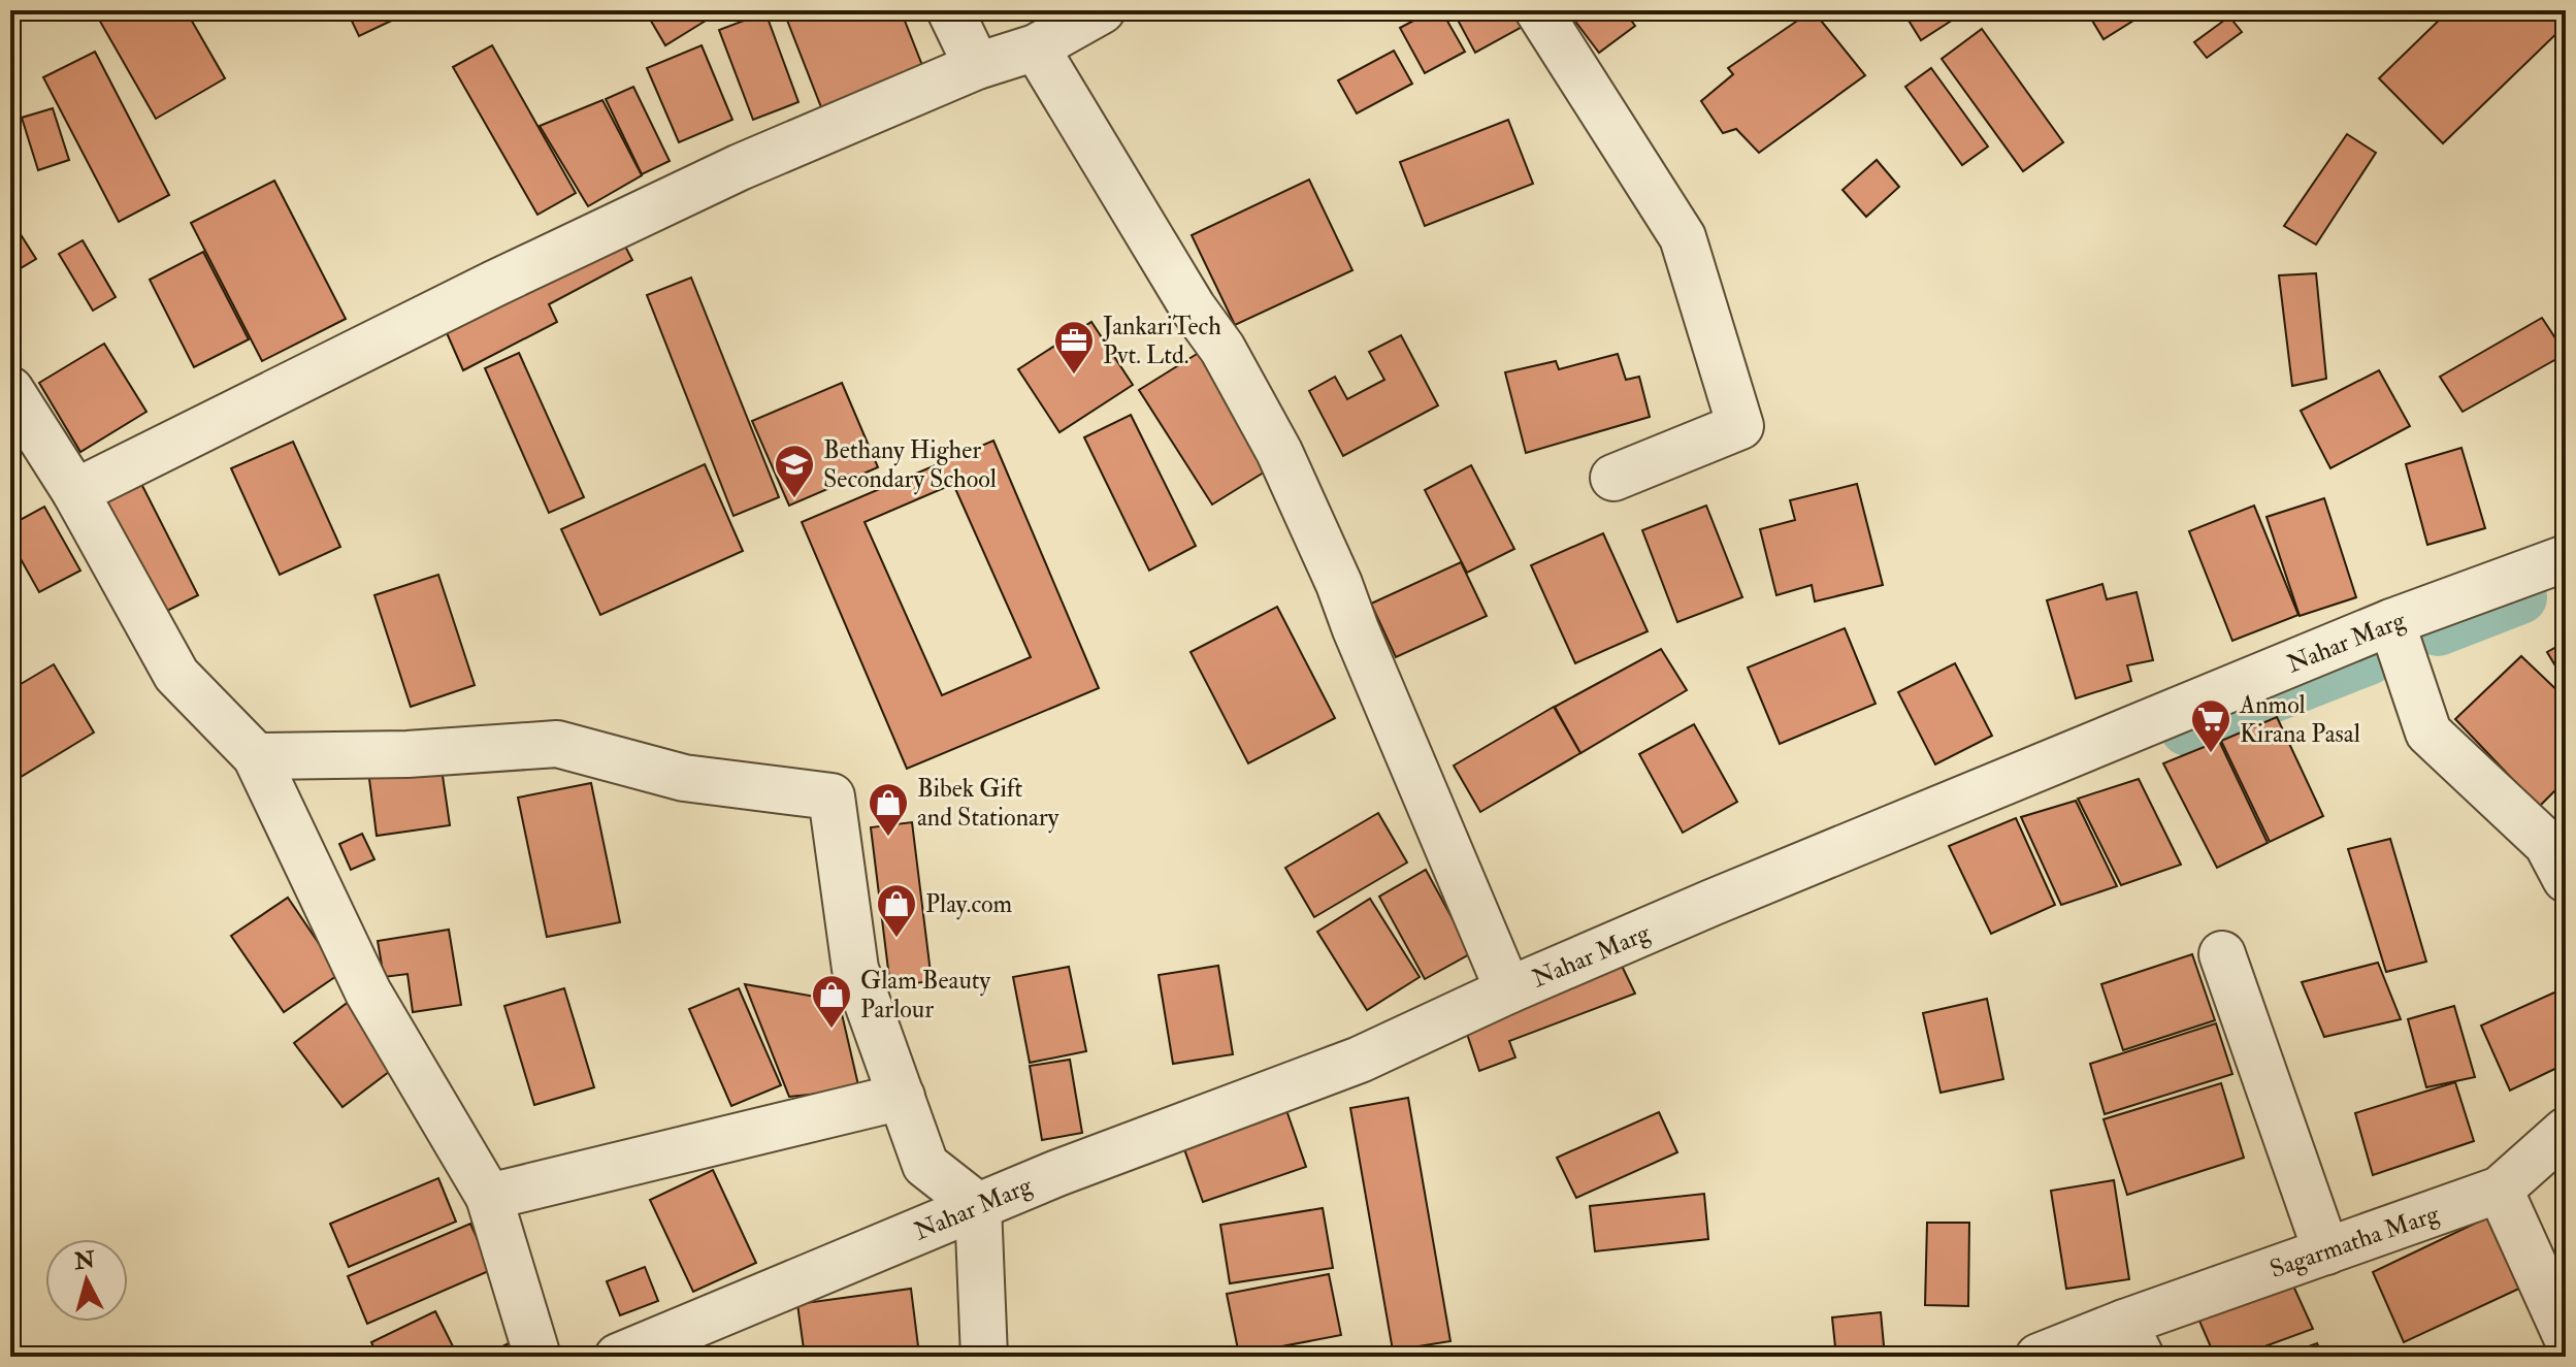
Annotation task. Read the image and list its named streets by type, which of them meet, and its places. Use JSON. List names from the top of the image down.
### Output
{
  "streets": {
    "street": ["Nahar Marg", "Sagarmatha Marg"]
  },
  "places": {
    "office": ["JankariTech Pvt. Ltd."],
    "school or university": ["Bethany Higher Secondary School"],
    "supermarket": ["Anmol Kirana Pasal"],
    "shop": ["Bibek Gift and Stationary", "Play.com", "Glam Beauty Parlour"]
  },
  "north": "top"
}
